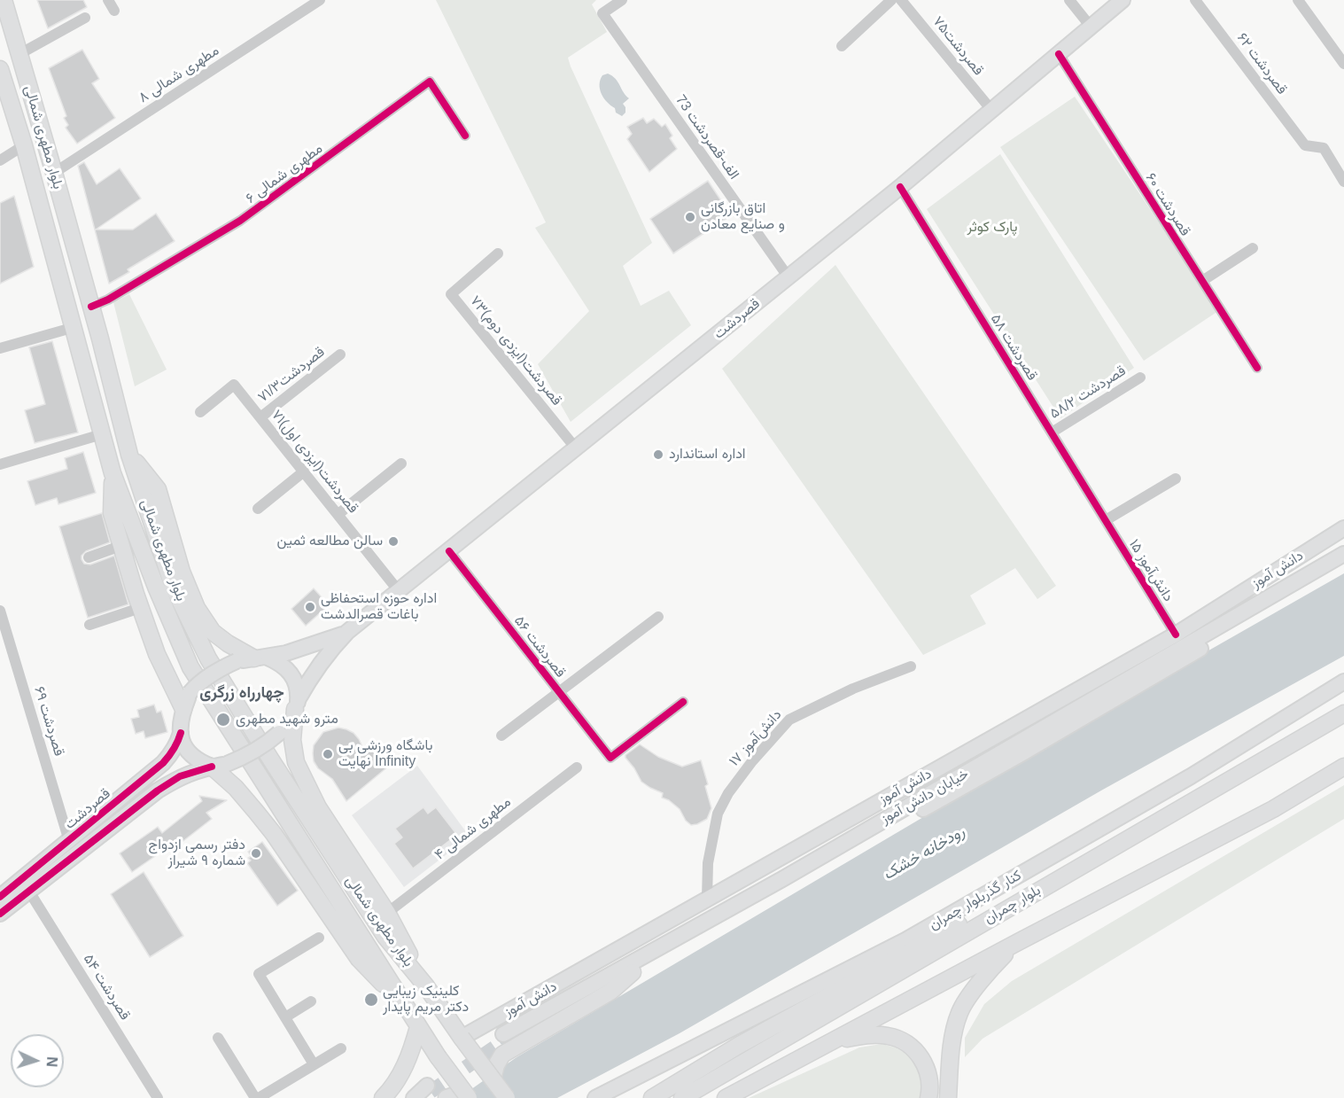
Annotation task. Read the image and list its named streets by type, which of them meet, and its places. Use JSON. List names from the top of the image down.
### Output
{
  "streets": {
    "main road": [
      "بلوار مطهرى شمالى",
      "قصردشت",
      "دانش آموز",
      "خیابان دانش آموز",
      "کنار گذربلوار چمران",
      "بلوار چمران"
    ],
    "street": [
      "قصردشت۷۵",
      "قصردشت ۶۲",
      "۸ مطهری شمالی",
      "73 الف-قصردشت",
      "۶ مطهری شمالی",
      "۶۰ قصردشت",
      "قصردشت ۵۸",
      "۷۳قصردشت(ایزدی دوم)",
      "قصردشت۷۱/۳",
      "۵۸/۲ قصردشت",
      "۷۱قصردشت(ایزدی اول)",
      "دانش‌آموز ۱۵",
      "۵۶ قصردشت",
      "۶۹ قصردشت",
      "دانش‌آموز ۱۷",
      "۴ مطهری شمالی",
      "۵۴ قصردشت"
    ]
  },
  "crossings": [
    ["قصردشت۷۵", "قصردشت"],
    ["۸ مطهری شمالی", "بلوار مطهرى شمالى"],
    ["بلوار مطهرى شمالى", "۶ مطهری شمالی"],
    ["بلوار مطهرى شمالى", "دانش آموز"],
    ["73 الف-قصردشت", "قصردشت"],
    ["۶۰ قصردشت", "قصردشت"],
    ["قصردشت", "قصردشت ۵۸"],
    ["قصردشت", "۷۳قصردشت(ایزدی دوم)"],
    ["قصردشت", "۷۱قصردشت(ایزدی اول)"],
    ["قصردشت", "۵۶ قصردشت"],
    ["قصردشت", "۶۹ قصردشت"],
    ["قصردشت", "۵۴ قصردشت"],
    ["قصردشت ۵۸", "۵۸/۲ قصردشت"],
    ["قصردشت ۵۸", "دانش‌آموز ۱۵"],
    ["قصردشت۷۱/۳", "۷۱قصردشت(ایزدی اول)"],
    ["دانش آموز", "دانش‌آموز ۱۵"],
    ["دانش آموز", "دانش‌آموز ۱۷"]
  ],
  "districts": ["چهارراه زرگری"],
  "water": ["رودخانه خشک"],
  "parks": ["پارک کوثر"],
  "places": [
    "اتاق بازرگانی و صنایع معادن",
    "اداره استاندارد",
    "سالن مطالعه ثمین",
    "اداره حوزه استحفاظی باغات قصرالدشت",
    "مترو شهید مطهری",
    "باشگاه ورزشی بی نهایت Infinity",
    "دفتر رسمی ازدواج شماره ۹ شیراز",
    "کلینیک زیبایی دکتر مریم پایدار"
  ],
  "north": "right"
}
